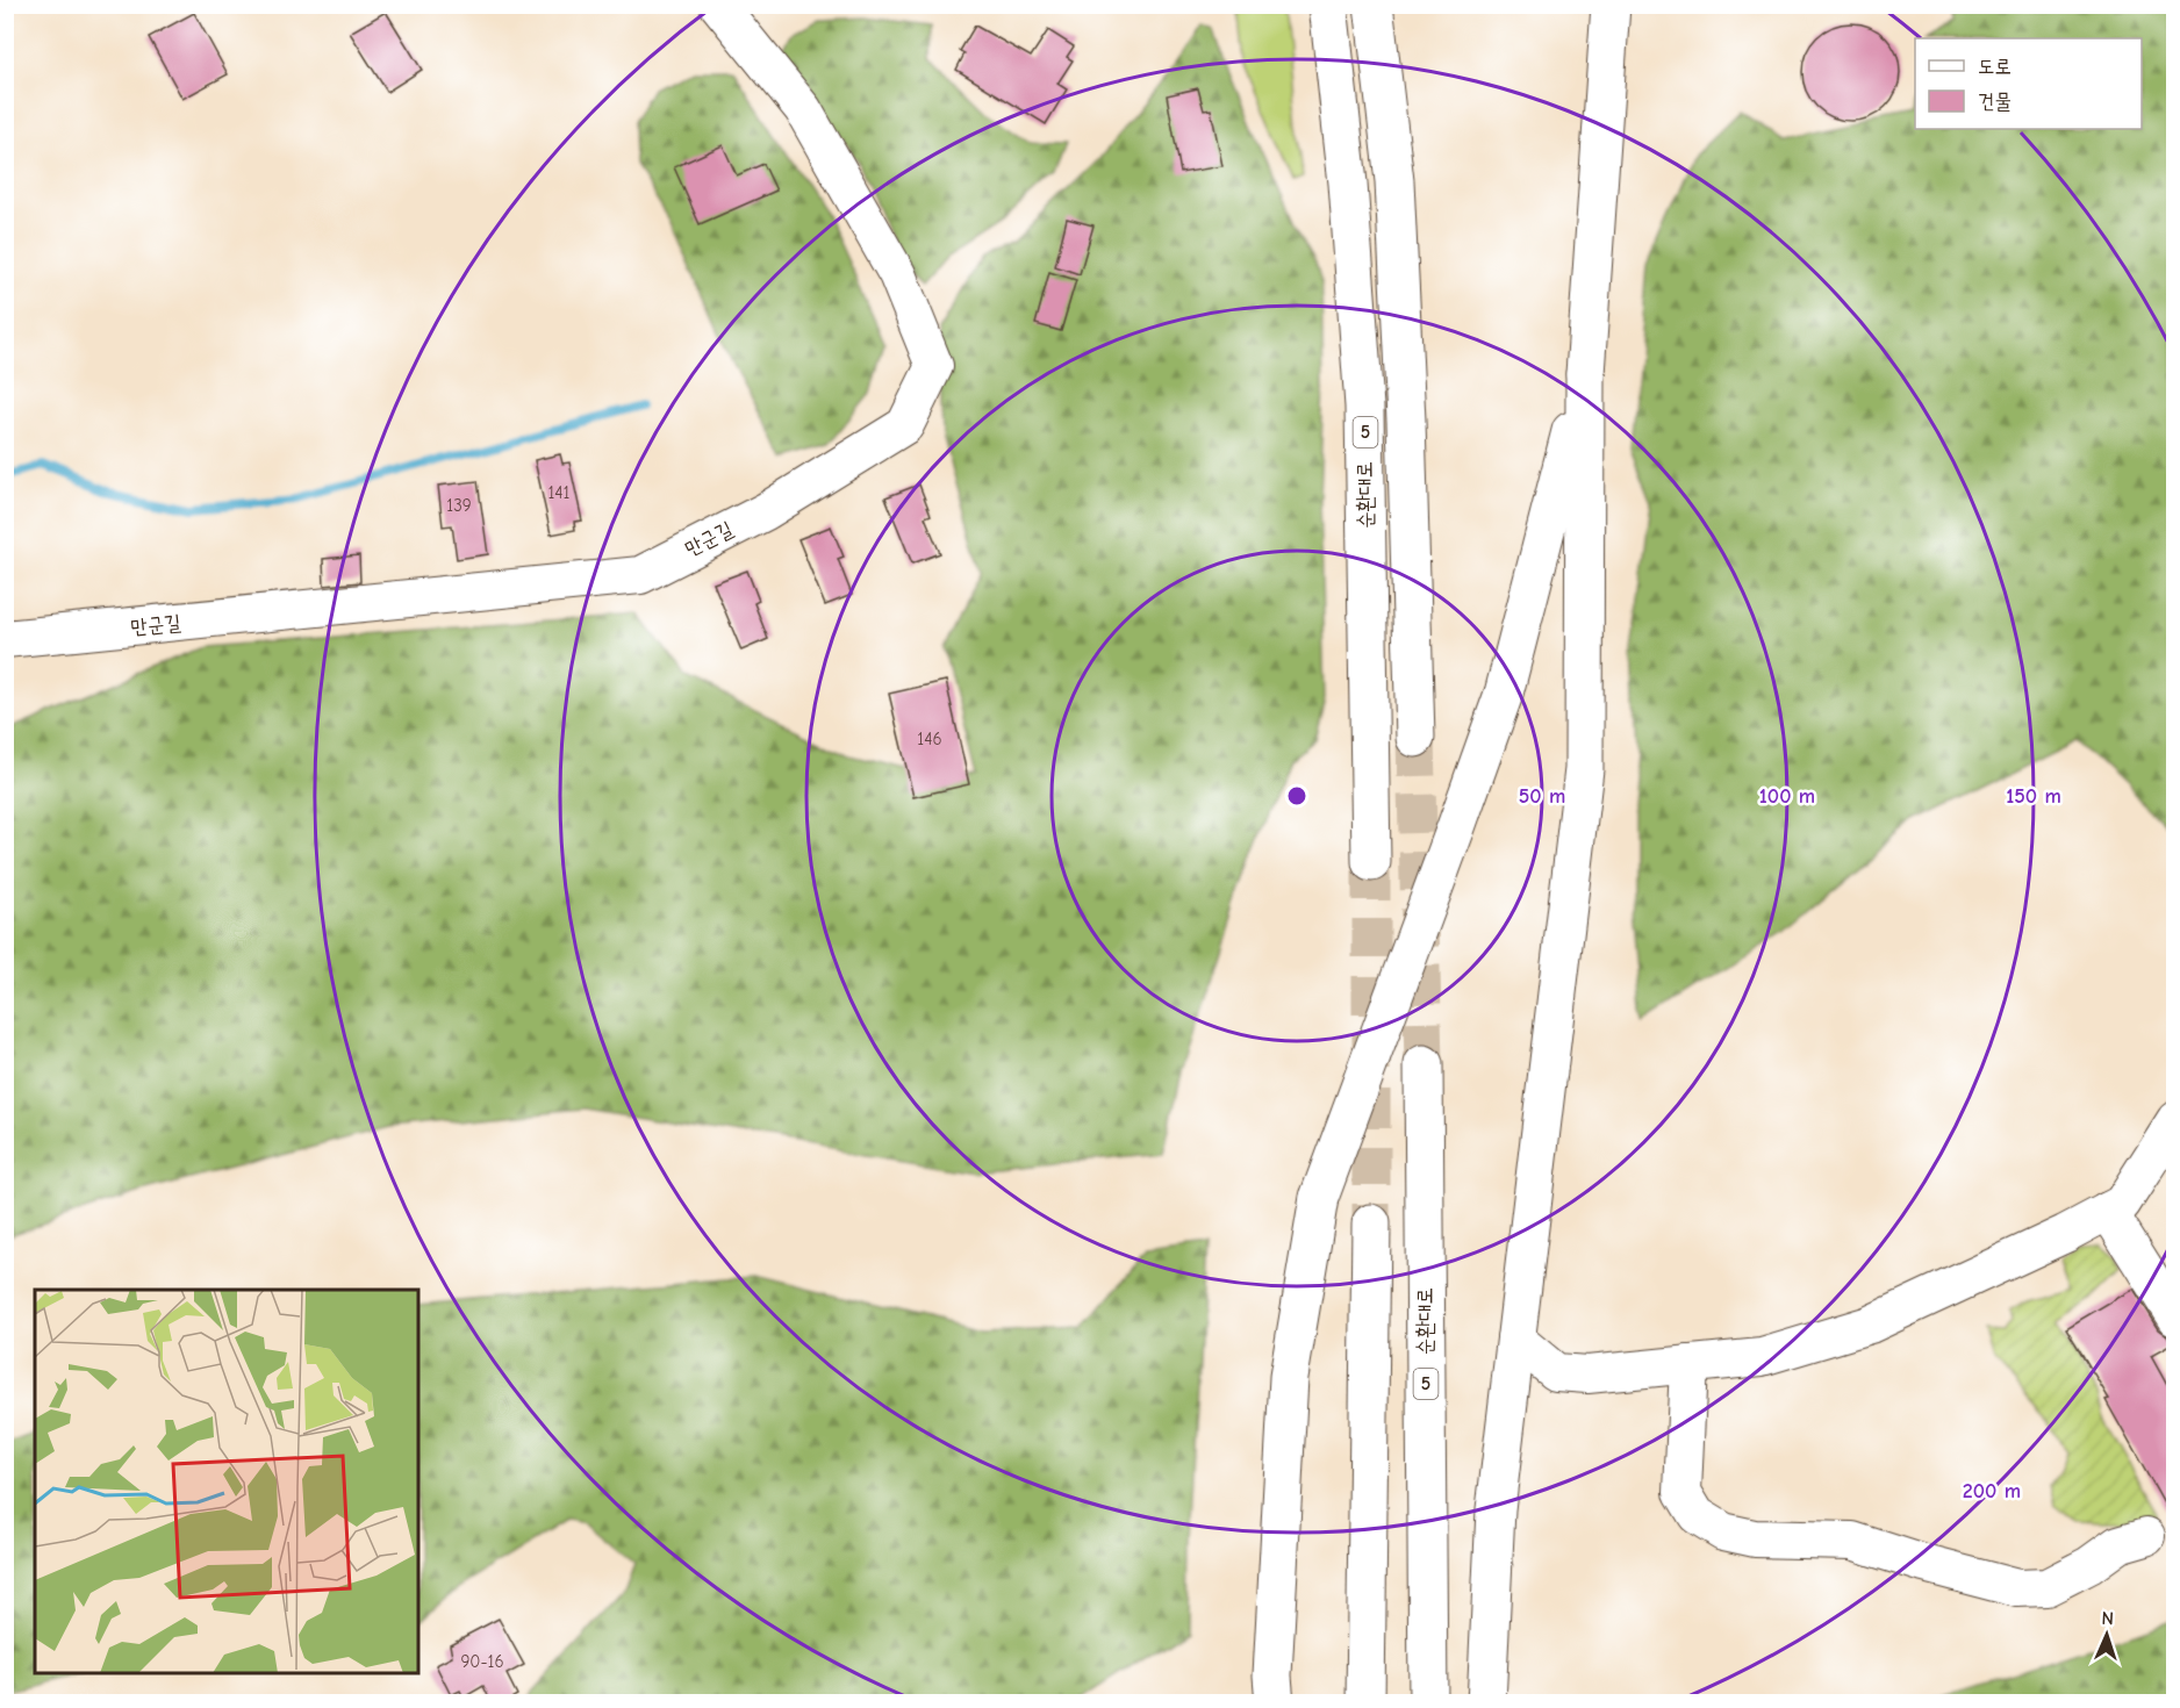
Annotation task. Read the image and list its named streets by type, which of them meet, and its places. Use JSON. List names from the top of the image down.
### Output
{
  "streets": {
    "main road": ["5", "순환대로"],
    "street": ["만군길"]
  },
  "house_numbers": [
    "141",
    "139",
    "146",
    "90-16"
  ],
  "legend": ["도로", "건물"],
  "north": "top",
  "rings": [
    "50 m",
    "100 m",
    "150 m",
    "200 m"
  ]
}
